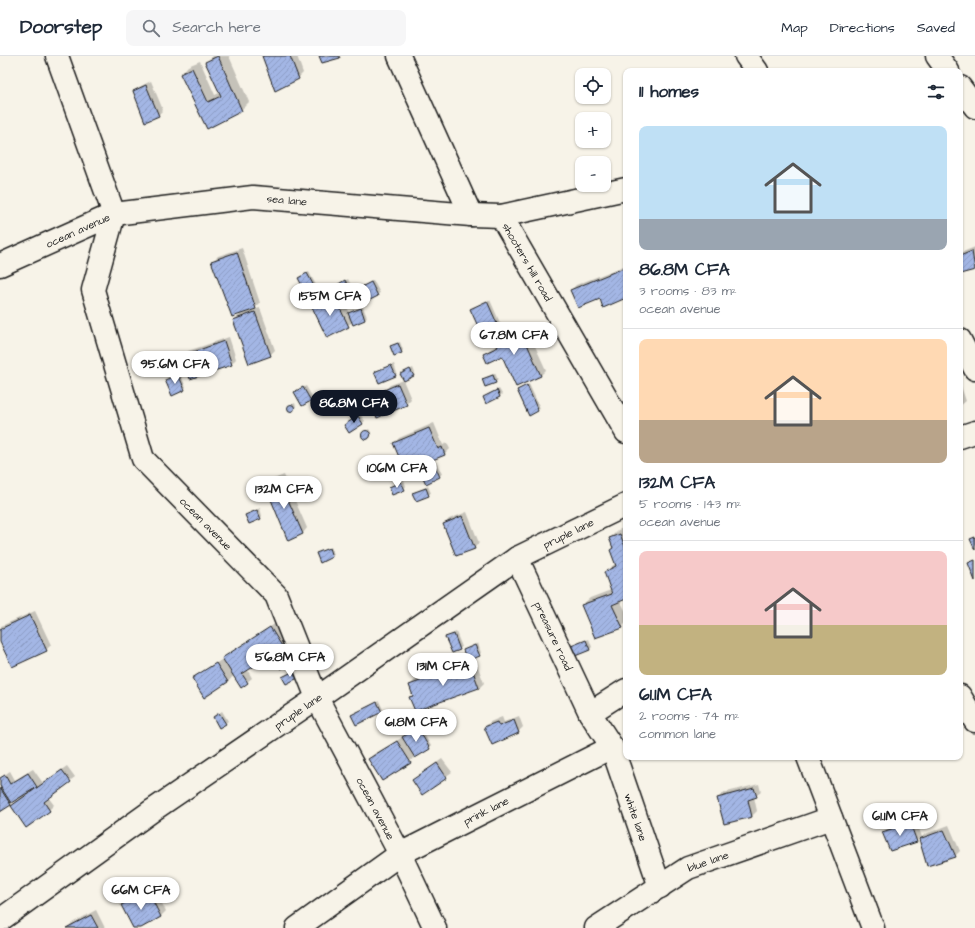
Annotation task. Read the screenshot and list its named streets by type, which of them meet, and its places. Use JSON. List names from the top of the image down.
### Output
{
  "streets": {
    "street": [
      "sea lane",
      "ocean avenue",
      "shooters hill road",
      "pruple lane",
      "preasure road",
      "prink lane",
      "white lane",
      "blue lane"
    ]
  },
  "crossings": [
    ["sea lane", "ocean avenue"],
    ["sea lane", "shooters hill road"],
    ["ocean avenue", "pruple lane"],
    ["ocean avenue", "prink lane"],
    ["pruple lane", "preasure road"],
    ["prink lane", "white lane"],
    ["white lane", "blue lane"]
  ],
  "page": {
    "header": "Doorstep",
    "search": "Search here",
    "nav": ["Map", "Directions", "Saved"],
    "map_buttons": ["+", "−"],
    "heading": "11 homes",
    "list": [
      {
        "name": "86.8M CFA",
        "note": "3 rooms · 83 m² · ocean avenue"
      },
      {
        "name": "132M CFA",
        "note": "5 rooms · 143 m² · ocean avenue"
      },
      {
        "name": "61.1M CFA",
        "note": "2 rooms · 74 m² · common lane"
      }
    ],
    "price": [
      "155M CFA",
      "67.8M CFA",
      "95.6M CFA",
      "86.8M CFA",
      "106M CFA",
      "132M CFA",
      "56.8M CFA",
      "131M CFA",
      "61.8M CFA",
      "61.1M CFA",
      "66M CFA"
    ]
  }
}
